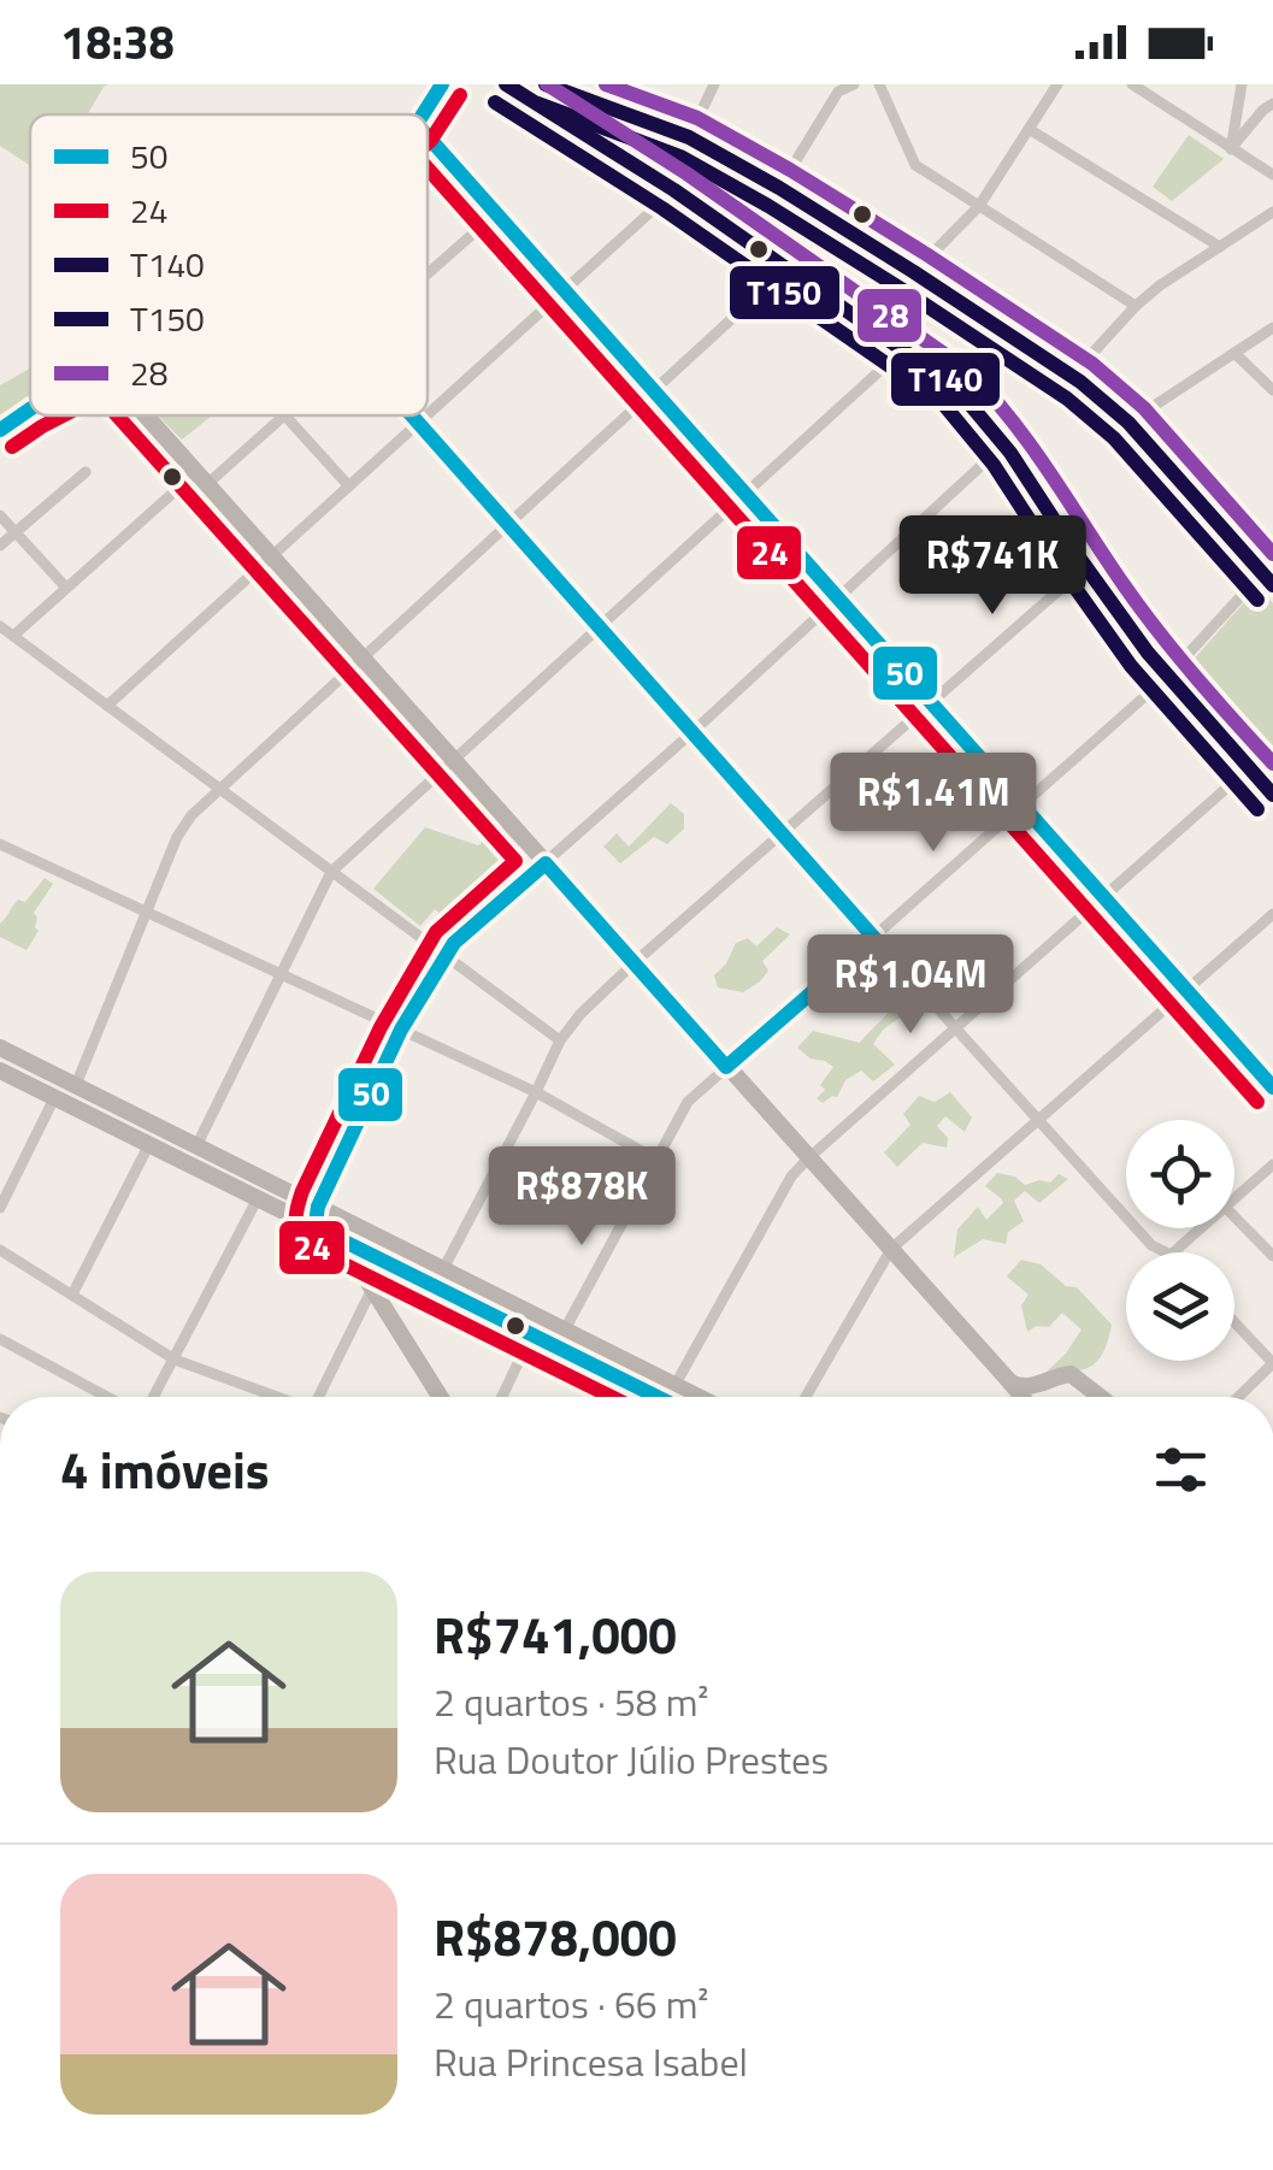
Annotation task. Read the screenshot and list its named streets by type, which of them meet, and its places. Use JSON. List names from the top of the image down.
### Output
{
  "lines": [
    "transit line 50",
    "transit line T140",
    "transit line 28",
    "transit line 24",
    "transit line T150"
  ],
  "legend": [
    "50",
    "24",
    "T140",
    "T150",
    "28"
  ],
  "page": {
    "status": "18:38",
    "price": [
      "R$741K",
      "R$1.41M",
      "R$1.04M",
      "R$878K"
    ],
    "heading": "4 imóveis",
    "list": [
      {
        "name": "R$741,000",
        "note": "2 quartos · 58 m² · Rua Doutor Júlio Prestes"
      },
      {
        "name": "R$878,000",
        "note": "2 quartos · 66 m² · Rua Princesa Isabel"
      }
    ]
  }
}
